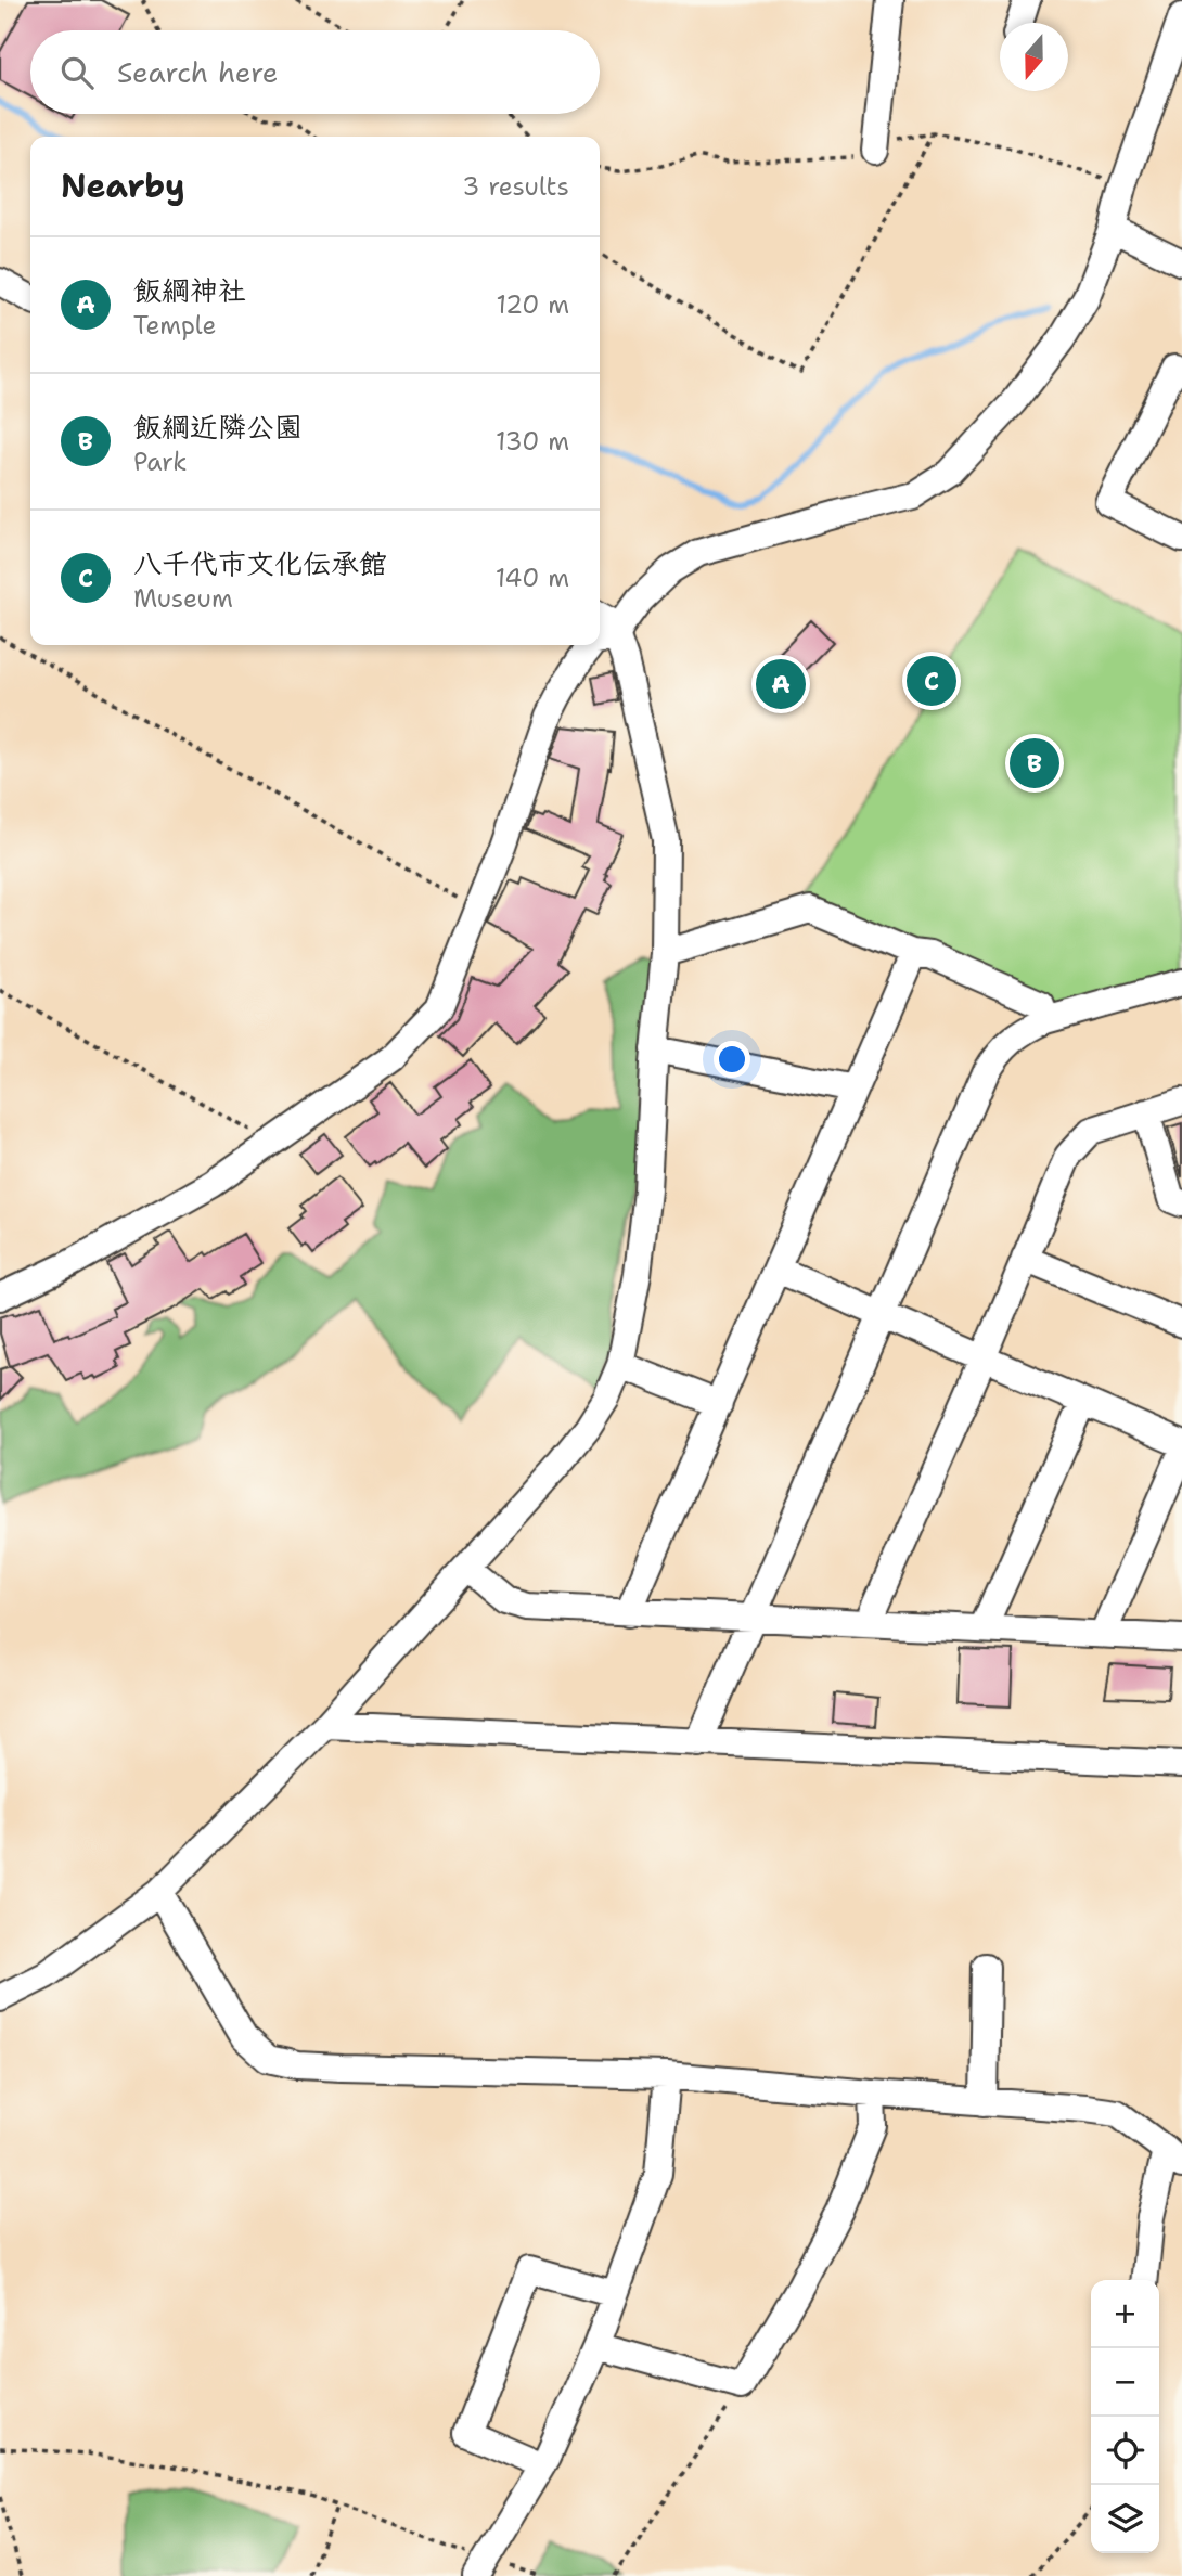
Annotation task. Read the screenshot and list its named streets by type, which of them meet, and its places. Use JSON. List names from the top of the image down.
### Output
{
  "north": "bottom",
  "page": {
    "search": "Search here",
    "heading": ["Nearby", "3 results"],
    "list": [
      {
        "mark": "A",
        "name": "飯綱神社",
        "note": "Temple",
        "value": "120 m"
      },
      {
        "mark": "B",
        "name": "飯綱近隣公園",
        "note": "Park",
        "value": "130 m"
      },
      {
        "mark": "C",
        "name": "八千代市文化伝承館",
        "note": "Museum",
        "value": "140 m"
      }
    ],
    "pins": ["C", "A", "B"],
    "map_buttons": ["+", "−"]
  }
}
